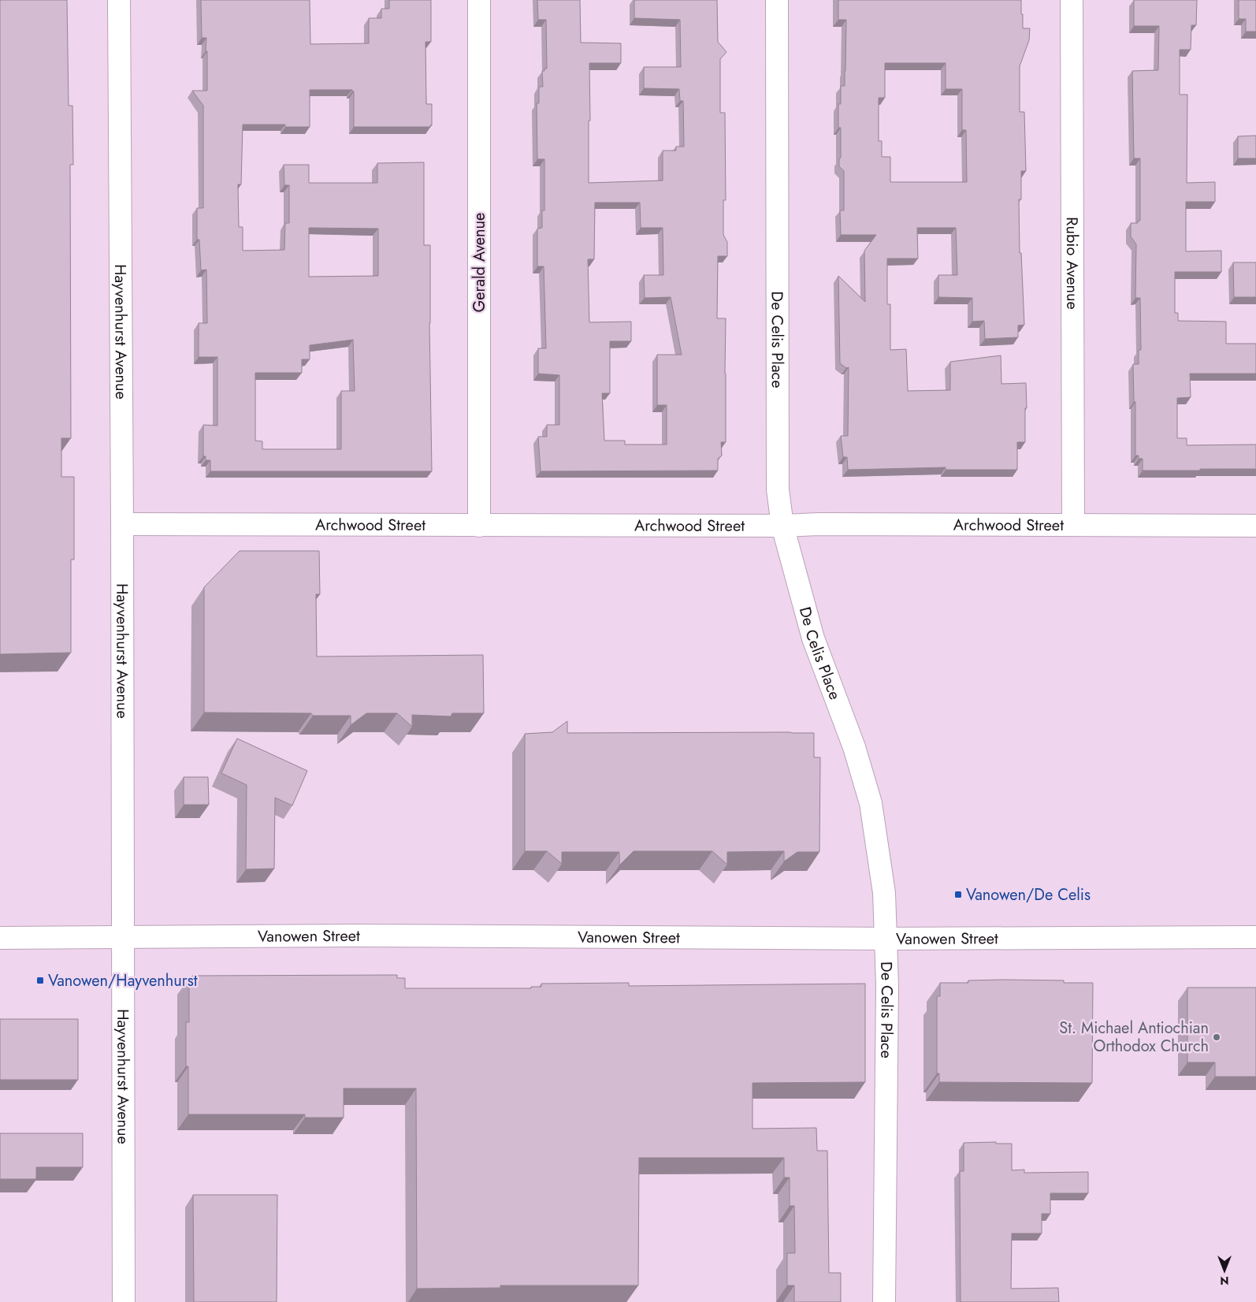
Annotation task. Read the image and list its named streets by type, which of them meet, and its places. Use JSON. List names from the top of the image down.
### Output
{
  "streets": {
    "street": [
      "Gerald Avenue",
      "Rubio Avenue",
      "Hayvenhurst Avenue",
      "De Celis Place",
      "Archwood Street",
      "Vanowen Street"
    ]
  },
  "crossings": [
    ["Gerald Avenue", "Archwood Street"],
    ["Rubio Avenue", "Archwood Street"],
    ["Hayvenhurst Avenue", "Archwood Street"],
    ["Hayvenhurst Avenue", "Vanowen Street"],
    ["De Celis Place", "Archwood Street"],
    ["De Celis Place", "Vanowen Street"]
  ],
  "places": {
    "transit": ["Vanowen/De Celis", "Vanowen/Hayvenhurst"],
    "other": ["St. Michael Antiochian Orthodox Church"]
  },
  "north": "bottom"
}
